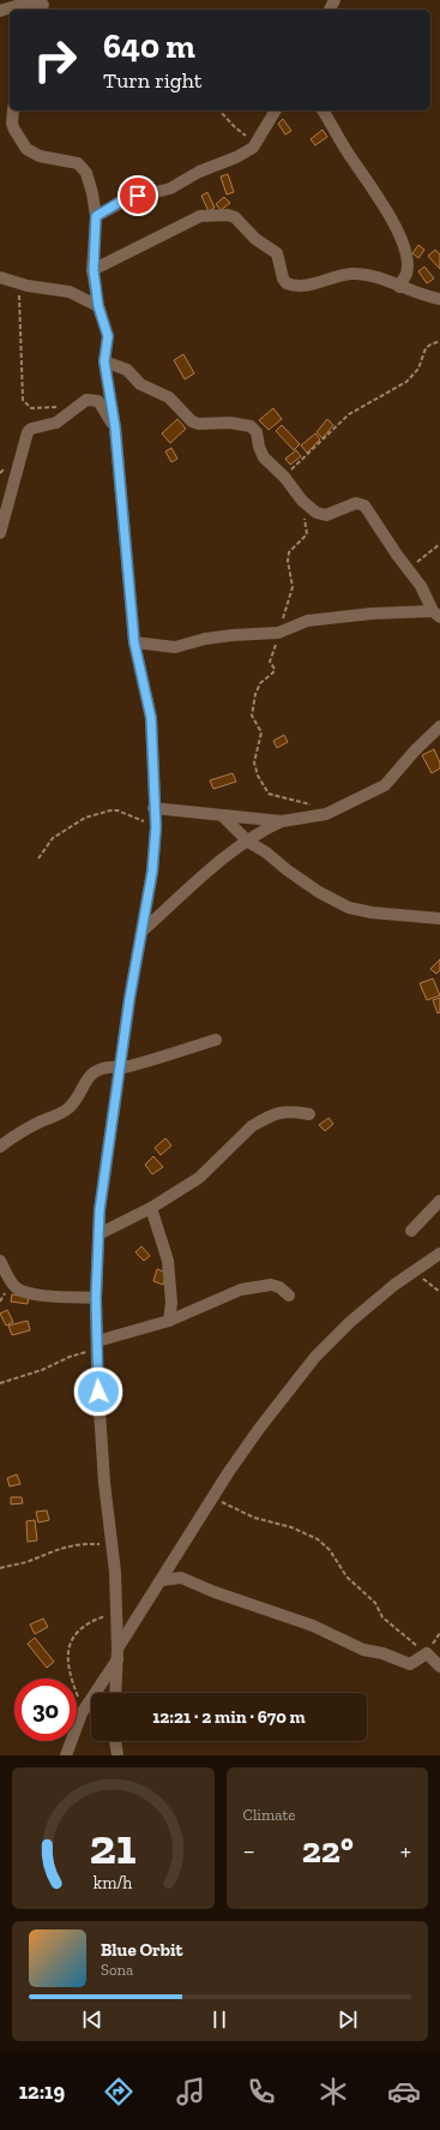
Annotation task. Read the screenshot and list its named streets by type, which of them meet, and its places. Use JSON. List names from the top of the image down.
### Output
{
  "page": {
    "turn": ["640 m", "Turn right"],
    "limit": "30",
    "trip": "12:21 · 2 min · 670 m",
    "tile": "Climate",
    "heat": ["−", "22°", "+"],
    "song": ["Blue Orbit", "Sona"],
    "tabs": "12:19",
    "gauge": ["21", "km/h"]
  }
}
